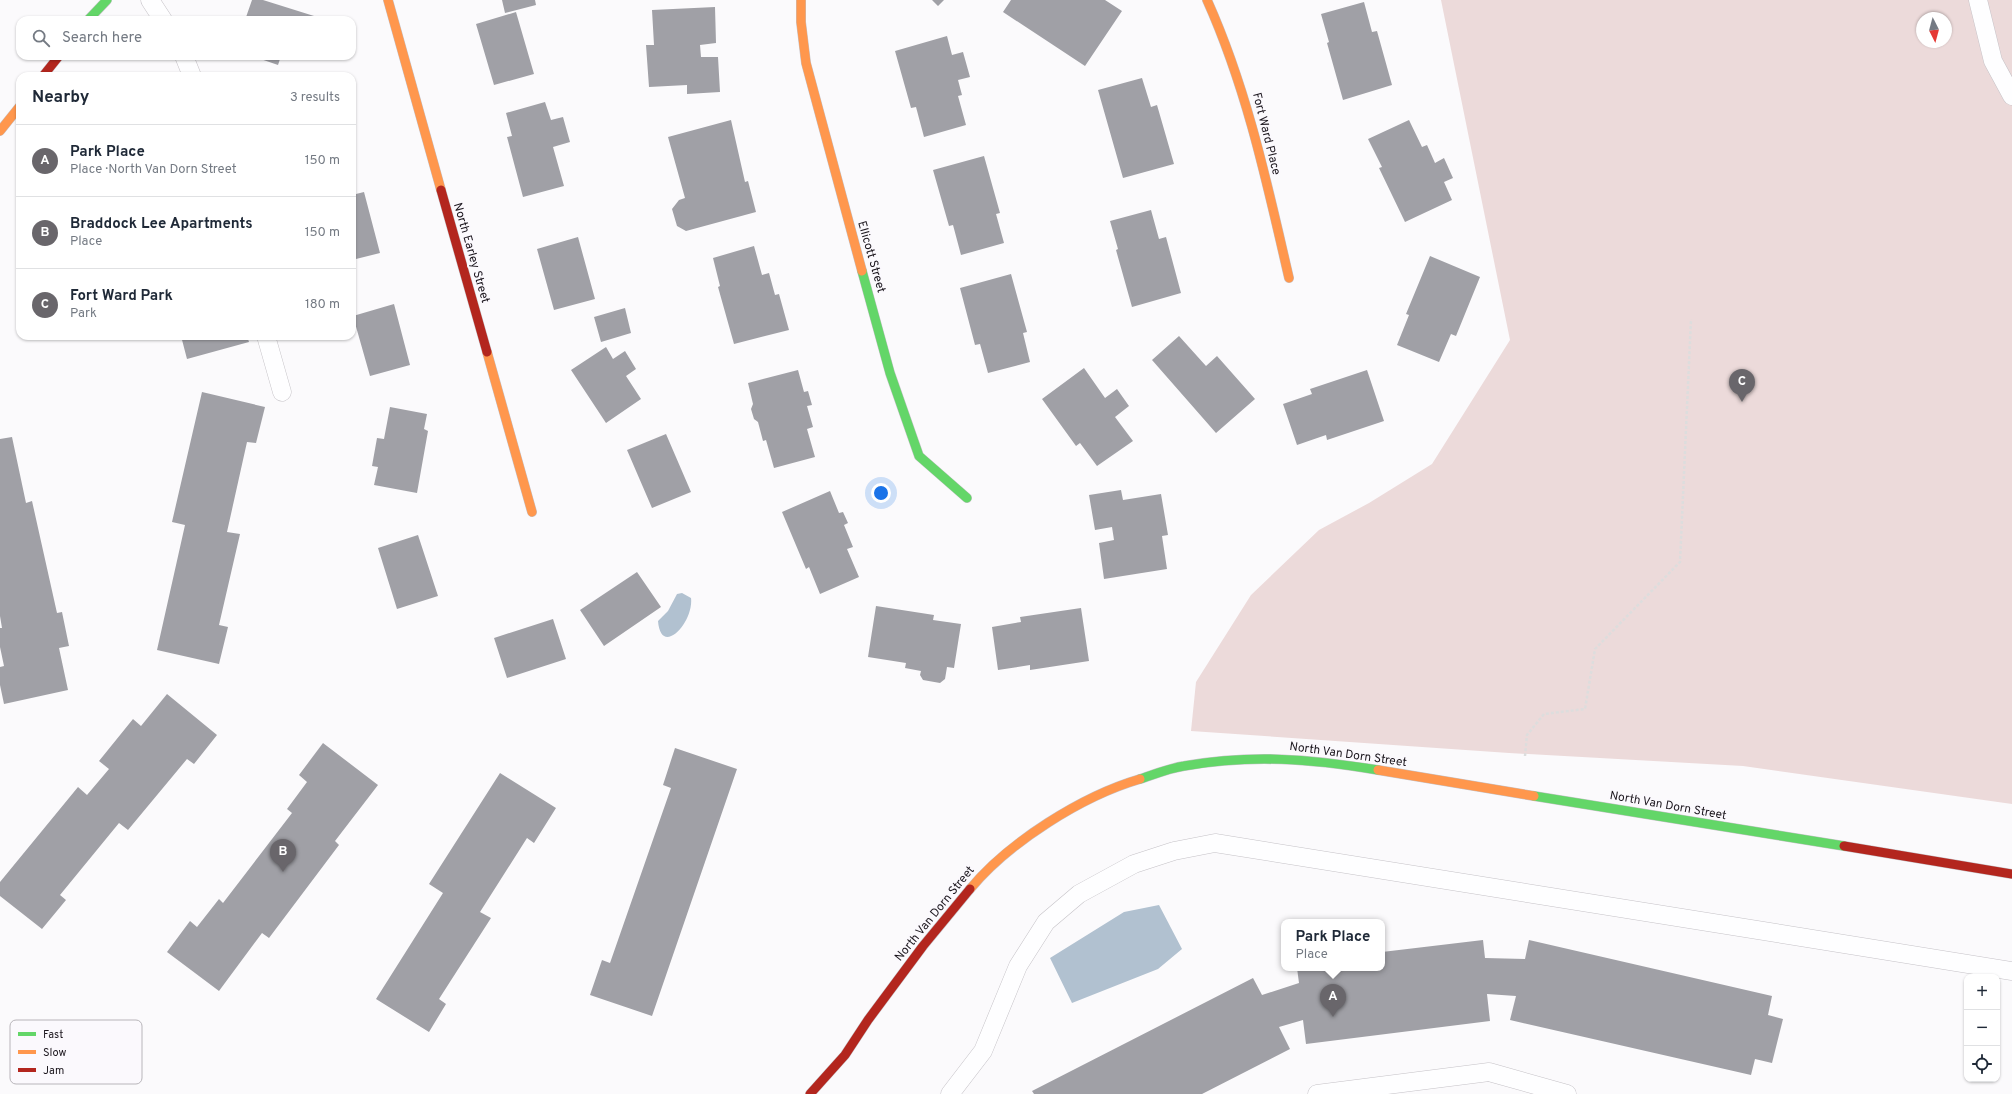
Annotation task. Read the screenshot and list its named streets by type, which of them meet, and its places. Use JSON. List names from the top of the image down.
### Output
{
  "streets": {
    "street": [
      "Fort Ward Place",
      "North Earley Street",
      "Ellicott Street",
      "North Van Dorn Street"
    ]
  },
  "legend": ["Fast", "Slow", "Jam"],
  "north": "bottom",
  "page": {
    "search": "Search here",
    "heading": ["Nearby", "3 results"],
    "list": [
      {
        "mark": "A",
        "name": "Park Place",
        "note": "Place · North Van Dorn Street",
        "value": "150 m"
      },
      {
        "mark": "B",
        "name": "Braddock Lee Apartments",
        "note": "Place",
        "value": "150 m"
      },
      {
        "mark": "C",
        "name": "Fort Ward Park",
        "note": "Park",
        "value": "180 m"
      }
    ],
    "pins": ["C", "B", "A"],
    "popup": ["Park Place", "Place"],
    "map_buttons": ["+", "−"]
  }
}
